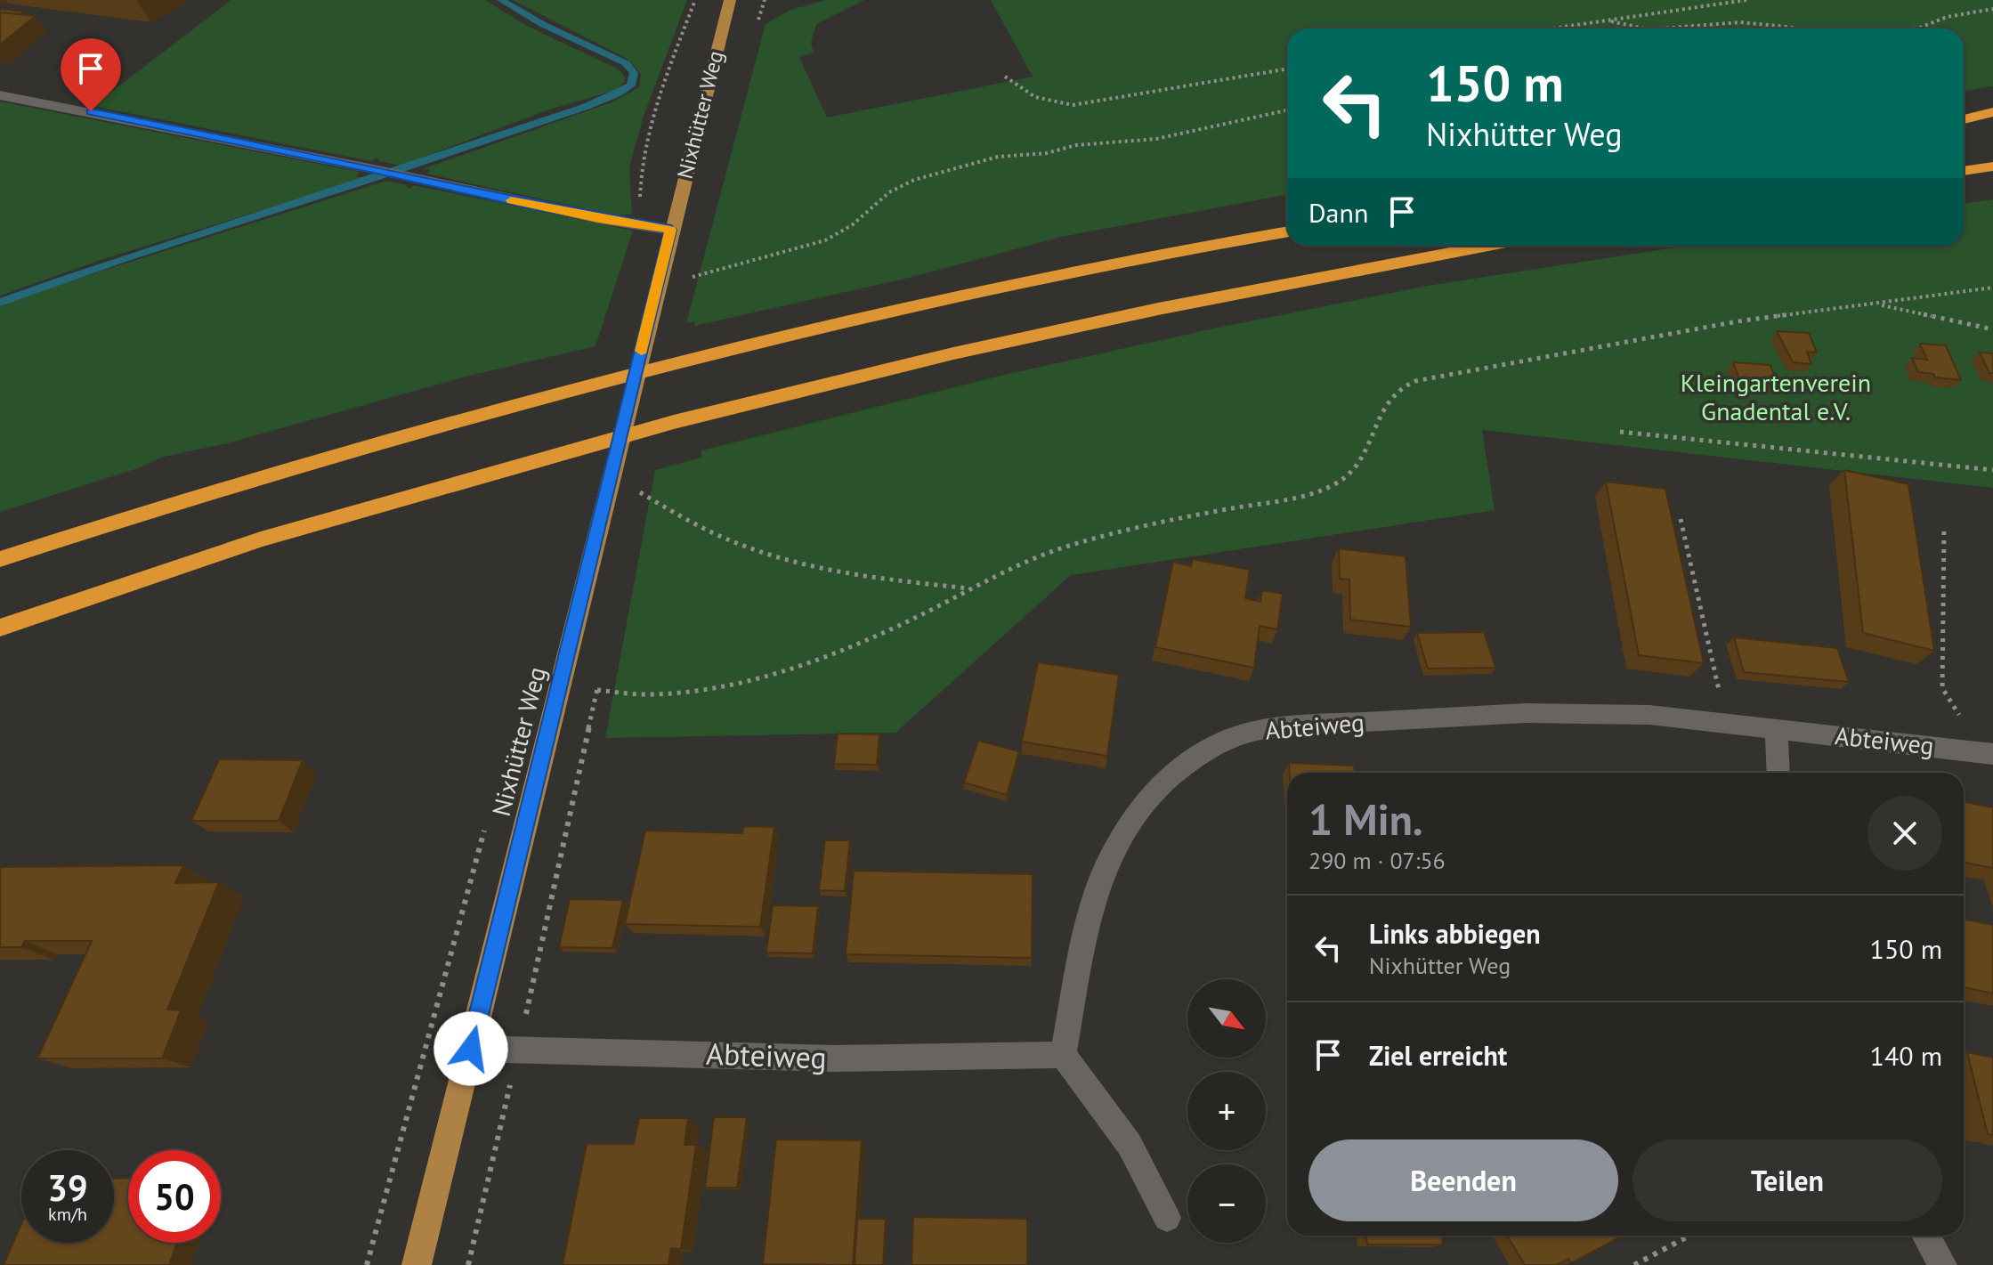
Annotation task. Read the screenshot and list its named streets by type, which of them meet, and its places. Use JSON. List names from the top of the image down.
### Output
{
  "streets": {
    "main road": ["Nixhütter Weg"],
    "street": ["Abteiweg"]
  },
  "crossings": [
    ["Nixhütter Weg", "Abteiweg"]
  ],
  "parks": ["Kleingartenverein Gnadental e.V."],
  "north": "bottom right",
  "page": {
    "turn": ["150 m", "Nixhütter Weg"],
    "then": "Dann",
    "heading": ["1 Min.", "290 m · 07:56"],
    "list": [
      {
        "name": "Links abbiegen",
        "note": "Nixhütter Weg",
        "value": "150 m"
      },
      {
        "name": "Ziel erreicht",
        "value": "140 m"
      }
    ],
    "map_buttons": ["+", "−"],
    "buttons": ["Beenden", "Teilen"],
    "speed": "39 km/h",
    "limit": "50"
  }
}
